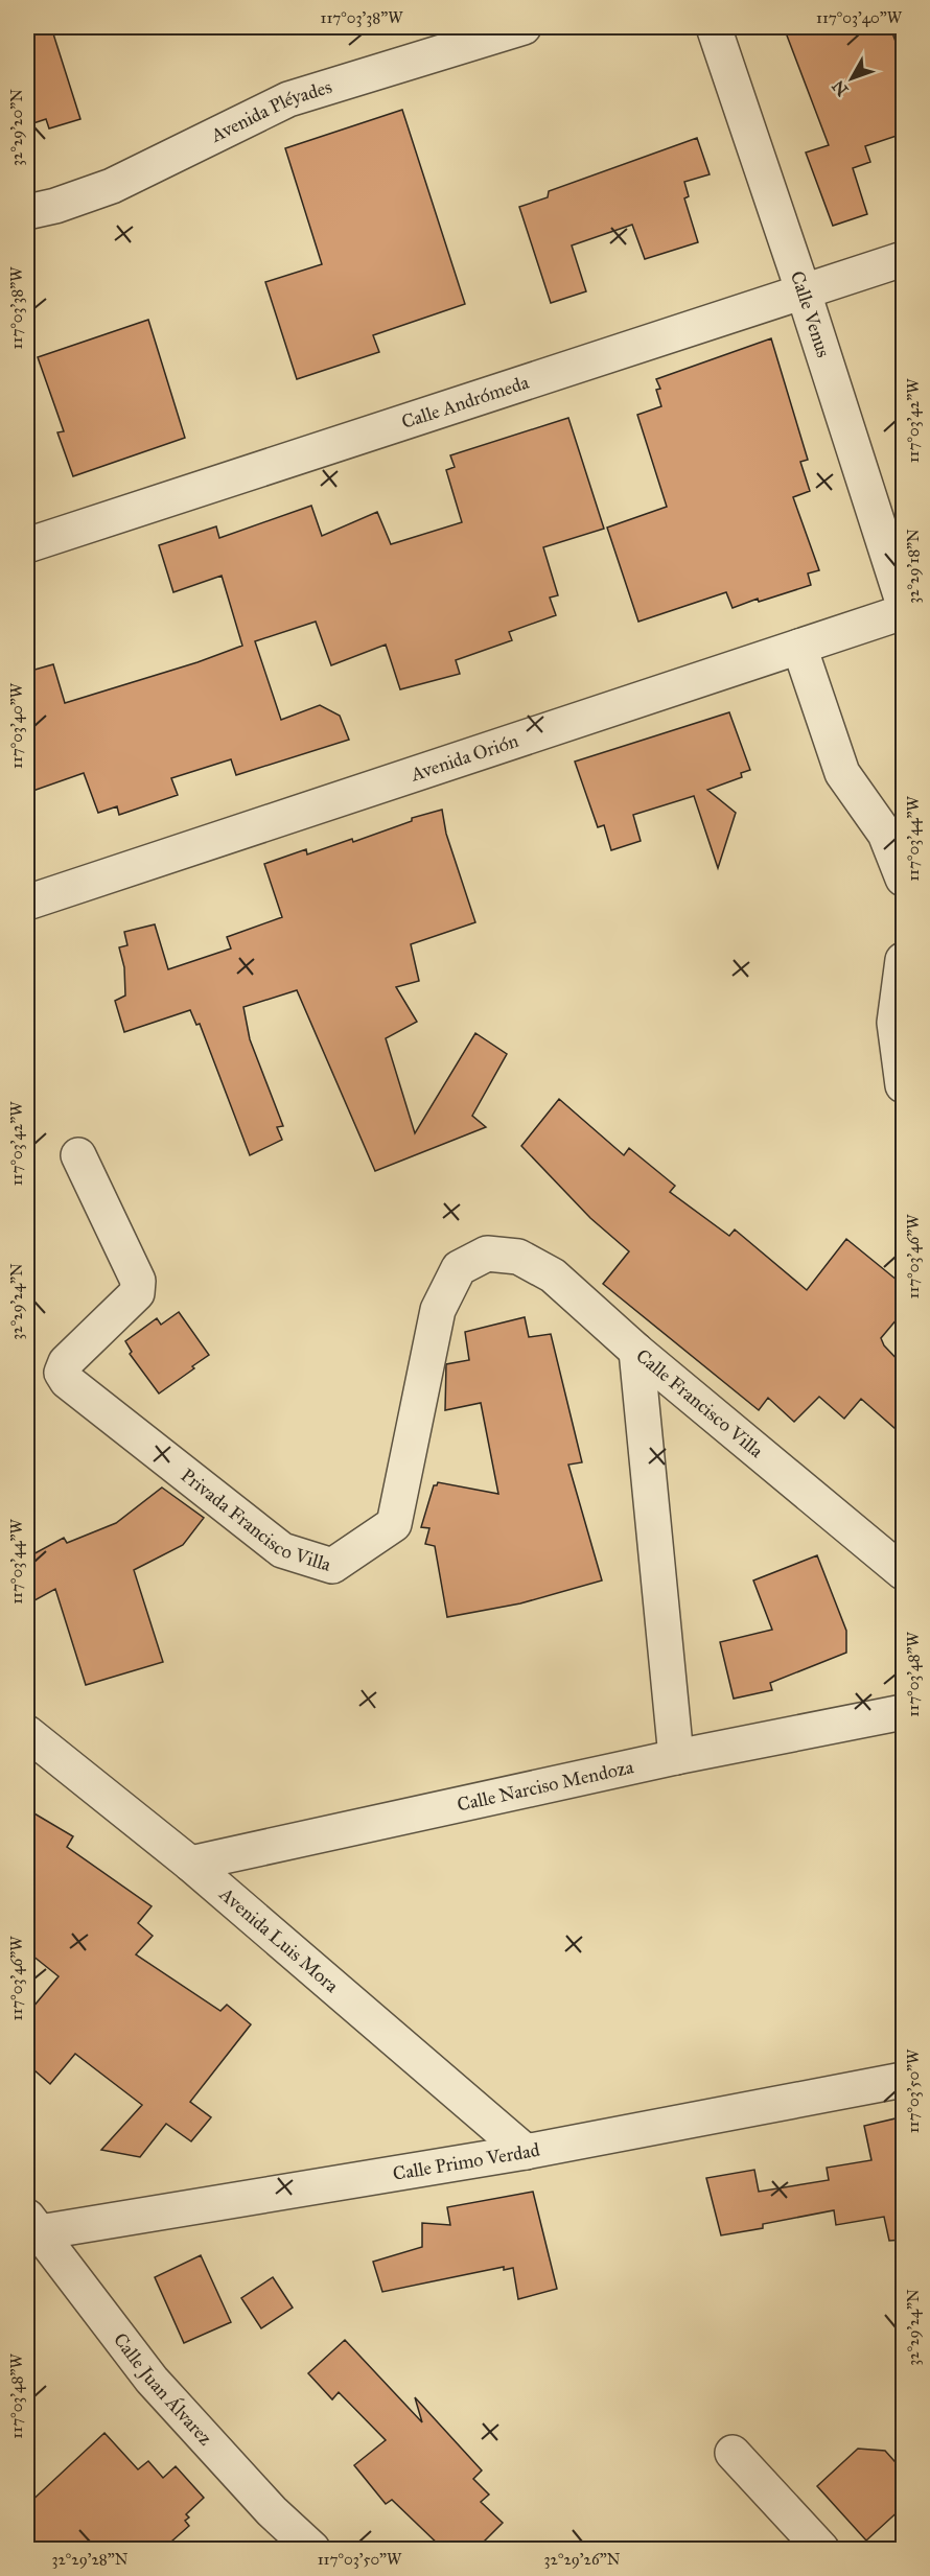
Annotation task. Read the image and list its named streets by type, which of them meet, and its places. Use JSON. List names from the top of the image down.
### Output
{
  "streets": {
    "street": [
      "Avenida Pléyades",
      "Calle Venus",
      "Calle Andrómeda",
      "Avenida Orión",
      "Calle Francisco Villa",
      "Privada Francisco Villa",
      "Calle Narciso Mendoza",
      "Avenida Luis Mora",
      "Calle Primo Verdad",
      "Calle Juan Álvarez"
    ]
  },
  "crossings": [
    ["Calle Venus", "Calle Andrómeda"],
    ["Calle Francisco Villa", "Privada Francisco Villa"],
    ["Calle Narciso Mendoza", "Avenida Luis Mora"],
    ["Avenida Luis Mora", "Calle Primo Verdad"],
    ["Calle Primo Verdad", "Calle Juan Álvarez"]
  ],
  "north": "bottom left",
  "coordinates": [
    "117°03'38\"W",
    "117°03'40\"W",
    "32°29'20\"N",
    "117°03'42\"W",
    "32°29'18\"N",
    "117°03'44\"W",
    "117°03'46\"W",
    "32°29'24\"N",
    "117°03'48\"W",
    "117°03'50\"W",
    "32°29'28\"N",
    "32°29'26\"N"
  ]
}
